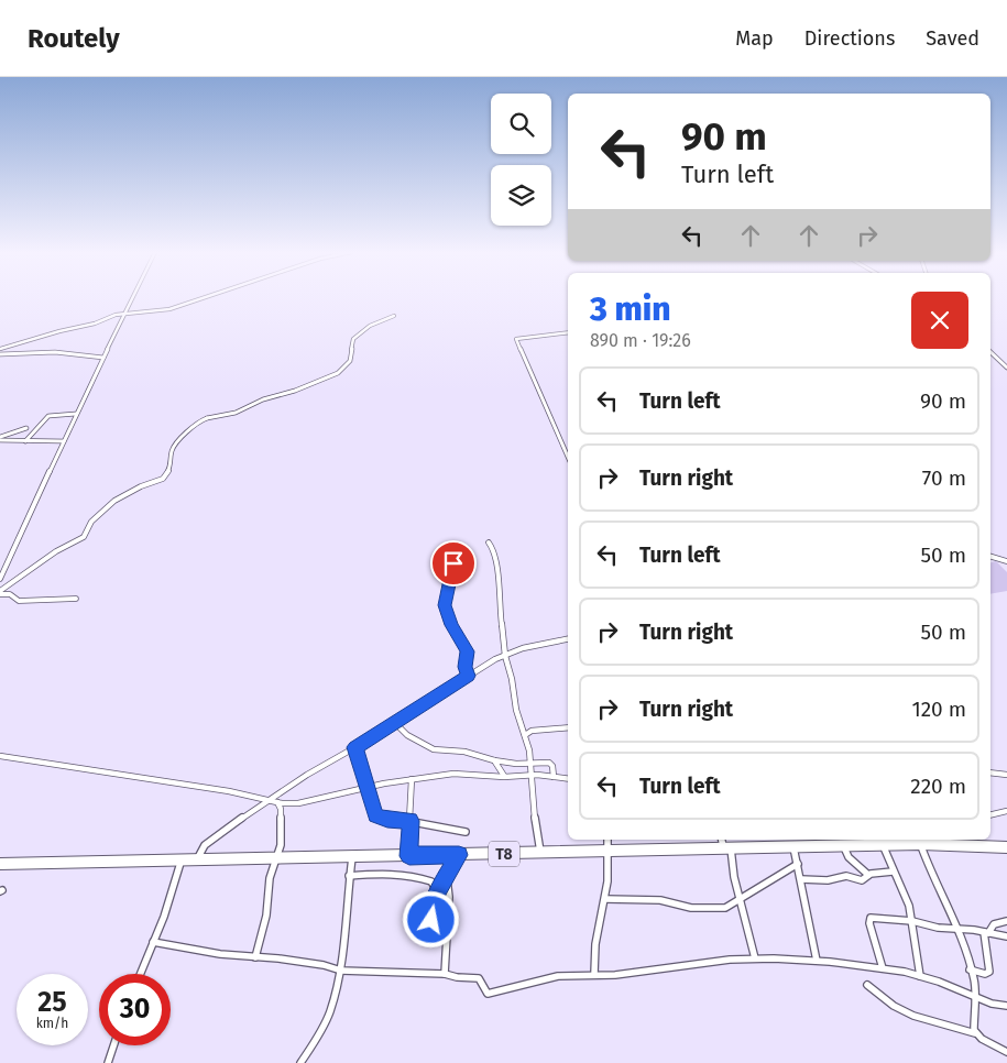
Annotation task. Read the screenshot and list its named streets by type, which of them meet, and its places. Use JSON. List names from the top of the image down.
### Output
{
  "streets": {
    "highway": ["T8"]
  },
  "page": {
    "header": "Routely",
    "nav": ["Map", "Directions", "Saved"],
    "turn": ["90 m", "Turn left"],
    "heading": ["3 min", "890 m · 19:26"],
    "list": [
      {
        "name": "Turn left",
        "value": "90 m"
      },
      {
        "name": "Turn right",
        "value": "70 m"
      },
      {
        "name": "Turn left",
        "value": "50 m"
      },
      {
        "name": "Turn right",
        "value": "50 m"
      },
      {
        "name": "Turn right",
        "value": "120 m"
      },
      {
        "name": "Turn left",
        "value": "220 m"
      }
    ],
    "speed": "25 km/h",
    "limit": "30"
  }
}
